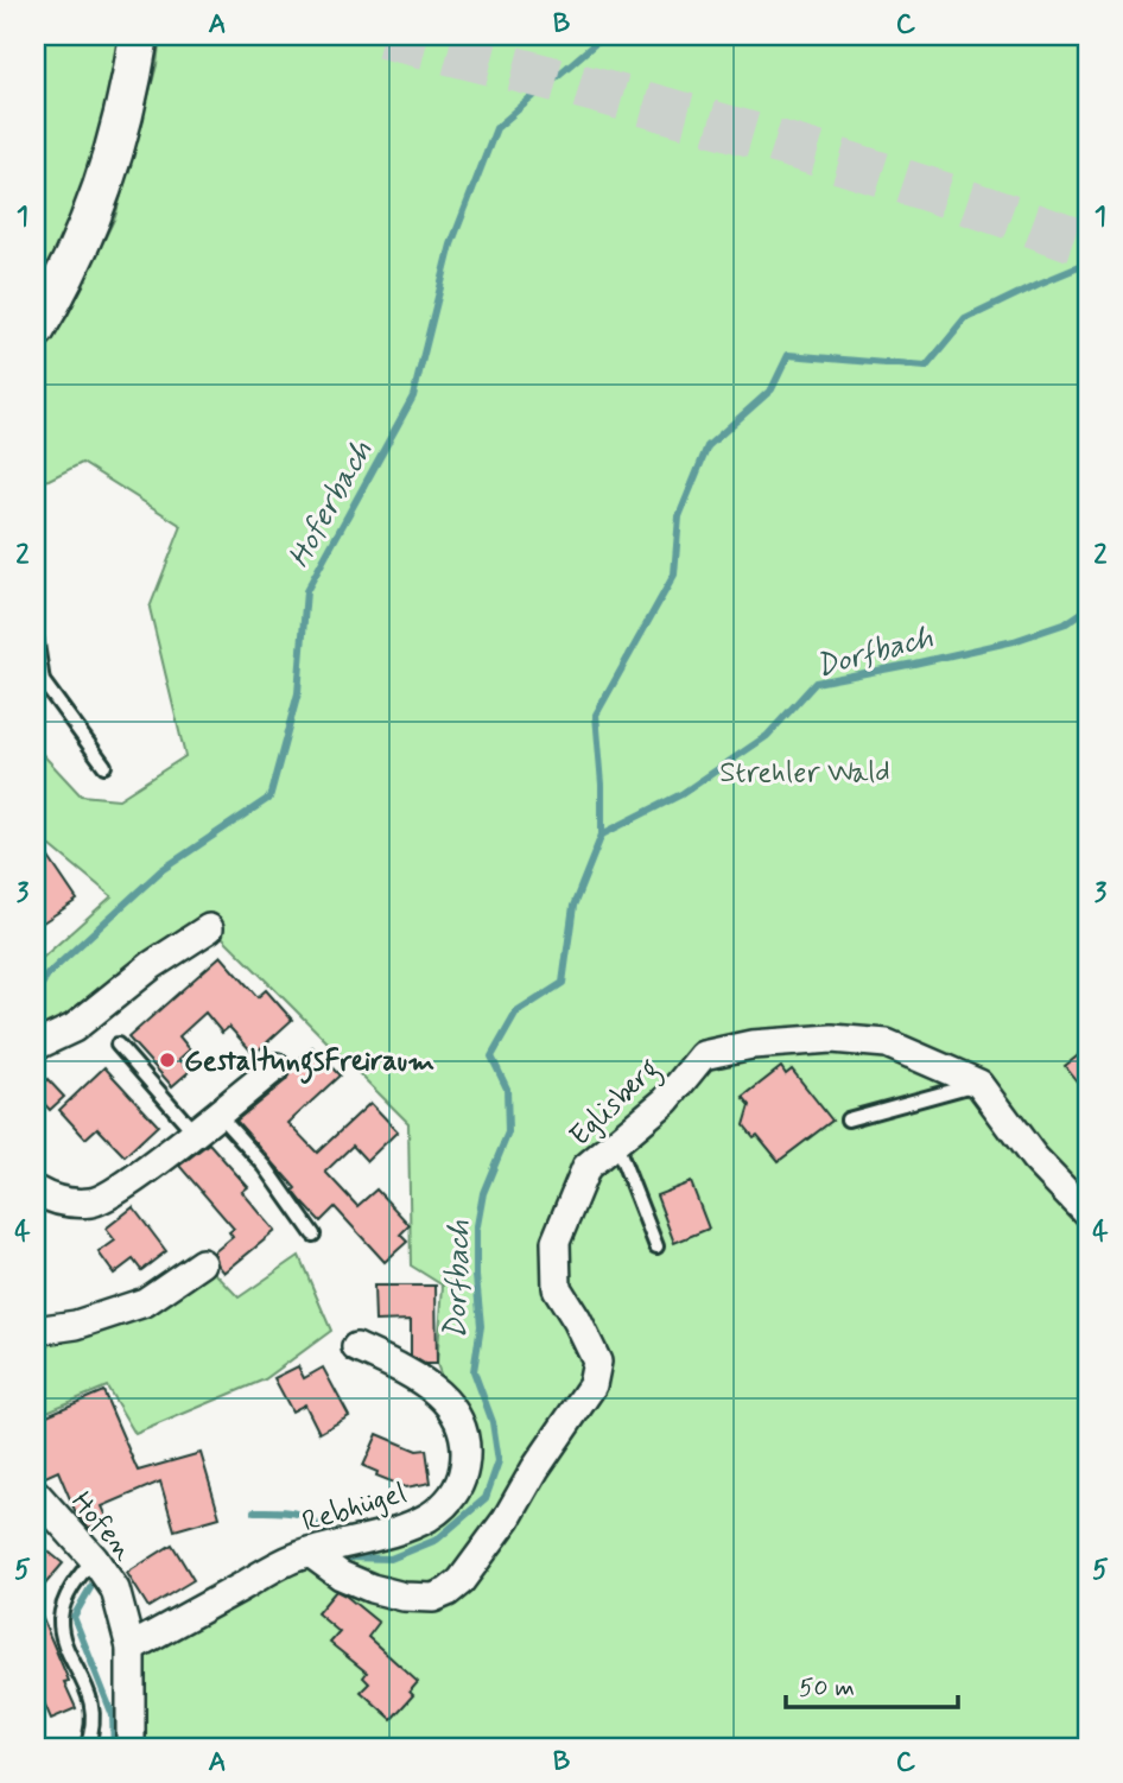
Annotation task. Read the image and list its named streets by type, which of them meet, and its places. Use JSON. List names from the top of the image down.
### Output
{
  "streets": {
    "street": ["Eglisberg", "Rebhügel", "Hofen"]
  },
  "crossings": [
    ["Eglisberg", "Rebhügel"],
    ["Rebhügel", "Hofen"]
  ],
  "water": ["Hoferbach", "Dorfbach"],
  "parks": ["Strehler Wald"],
  "places": ["GestaltungsFreiraum"],
  "scale_bar": "50 m",
  "grid": {
    "columns": ["A", "B", "C"],
    "rows": [
      "1",
      "2",
      "3",
      "4",
      "5"
    ]
  }
}
